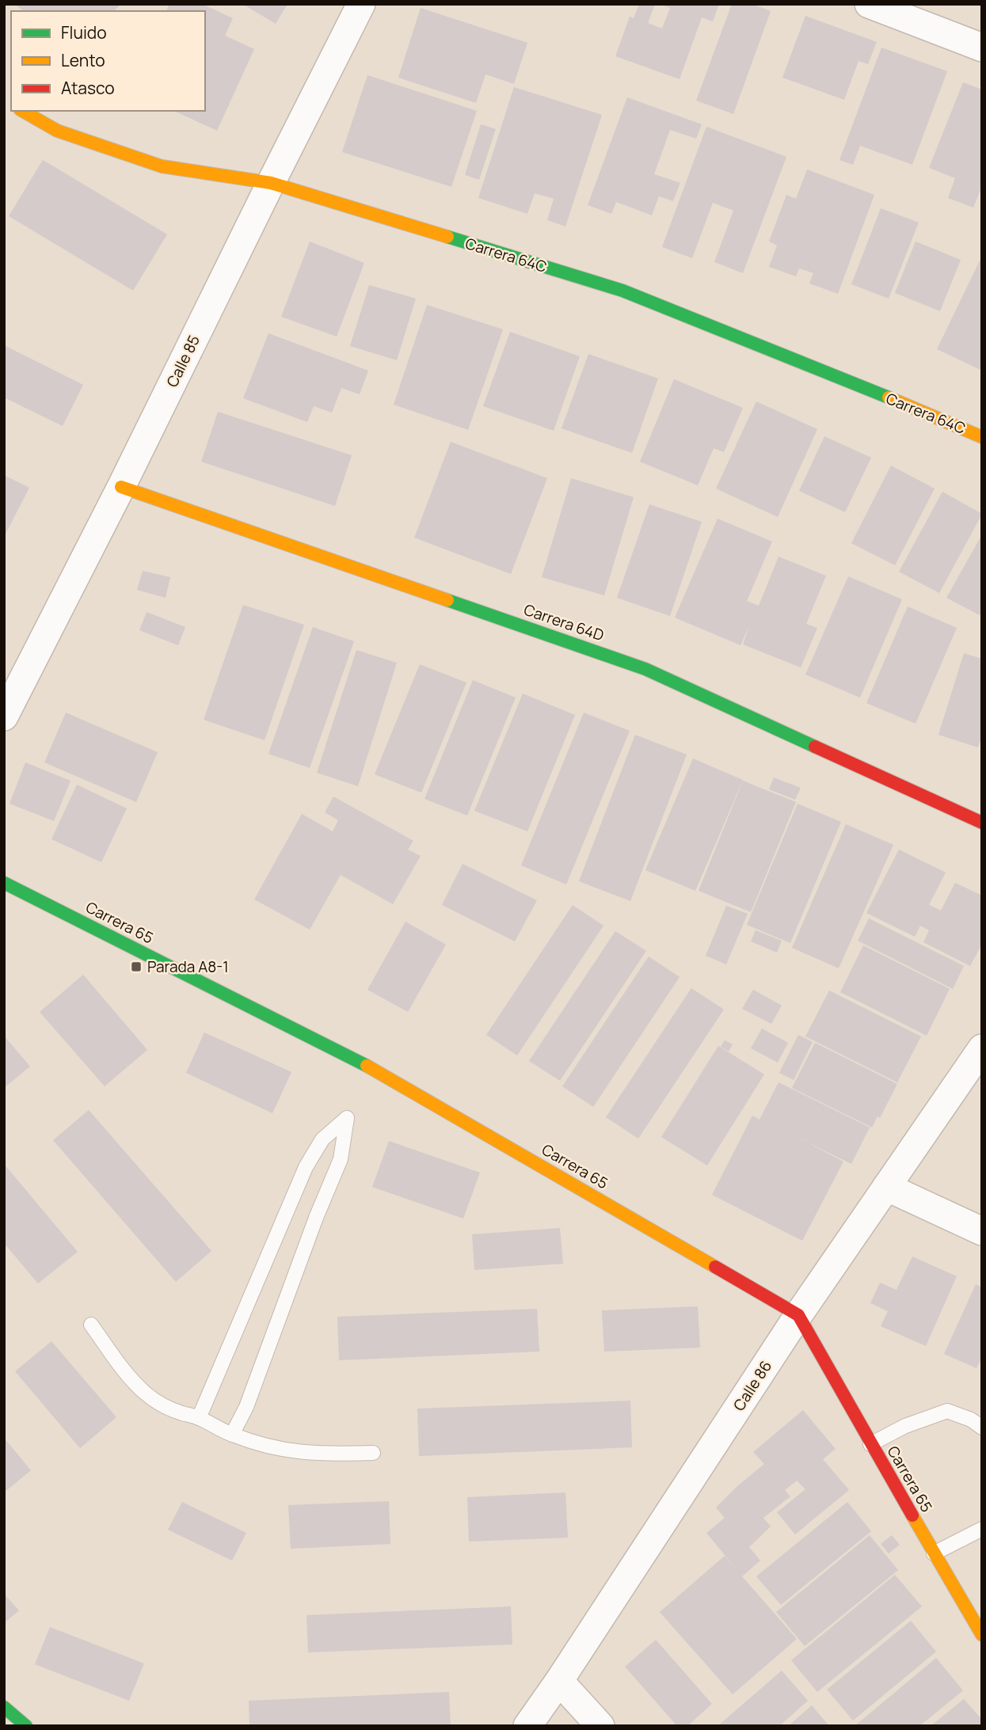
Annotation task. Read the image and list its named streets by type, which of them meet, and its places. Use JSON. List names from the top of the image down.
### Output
{
  "streets": {
    "street": [
      "Carrera 64C",
      "Calle 85",
      "Carrera 64D",
      "Carrera 65",
      "Calle 86"
    ]
  },
  "crossings": [
    ["Carrera 64C", "Calle 85"],
    ["Calle 85", "Carrera 64D"],
    ["Carrera 65", "Calle 86"]
  ],
  "places": {
    "transit": ["Parada A8-1"]
  },
  "legend": ["Fluido", "Lento", "Atasco"]
}
